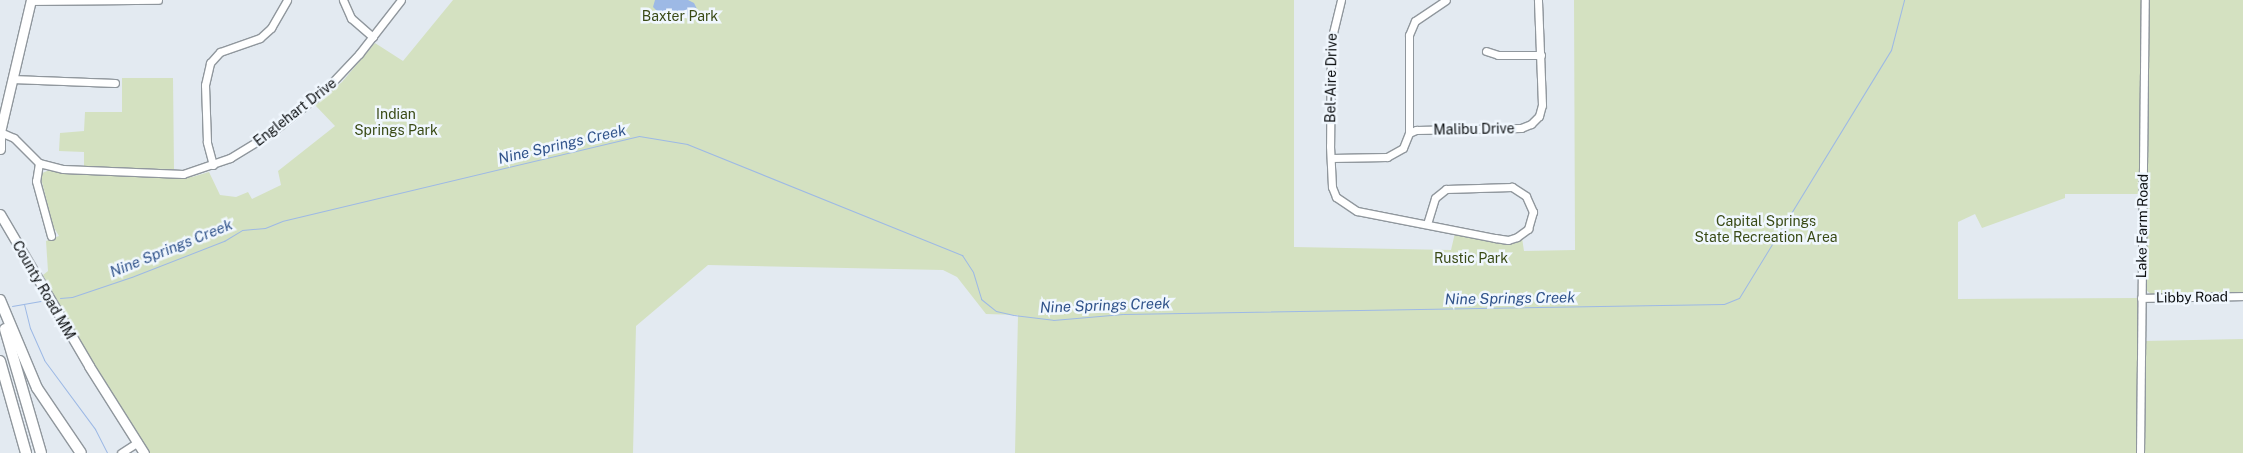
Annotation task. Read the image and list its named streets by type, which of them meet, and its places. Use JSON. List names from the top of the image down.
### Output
{
  "streets": {
    "main road": ["County Road MM"],
    "street": [
      "Bel-Aire Drive",
      "Englehart Drive",
      "Malibu Drive",
      "Lake Farm Road",
      "Libby Road"
    ]
  },
  "crossings": [
    ["Lake Farm Road", "Libby Road"]
  ],
  "water": ["Nine Springs Creek"],
  "parks": [
    "Baxter Park",
    "Indian Springs Park",
    "Capital Springs State Recreation Area",
    "Rustic Park"
  ]
}
